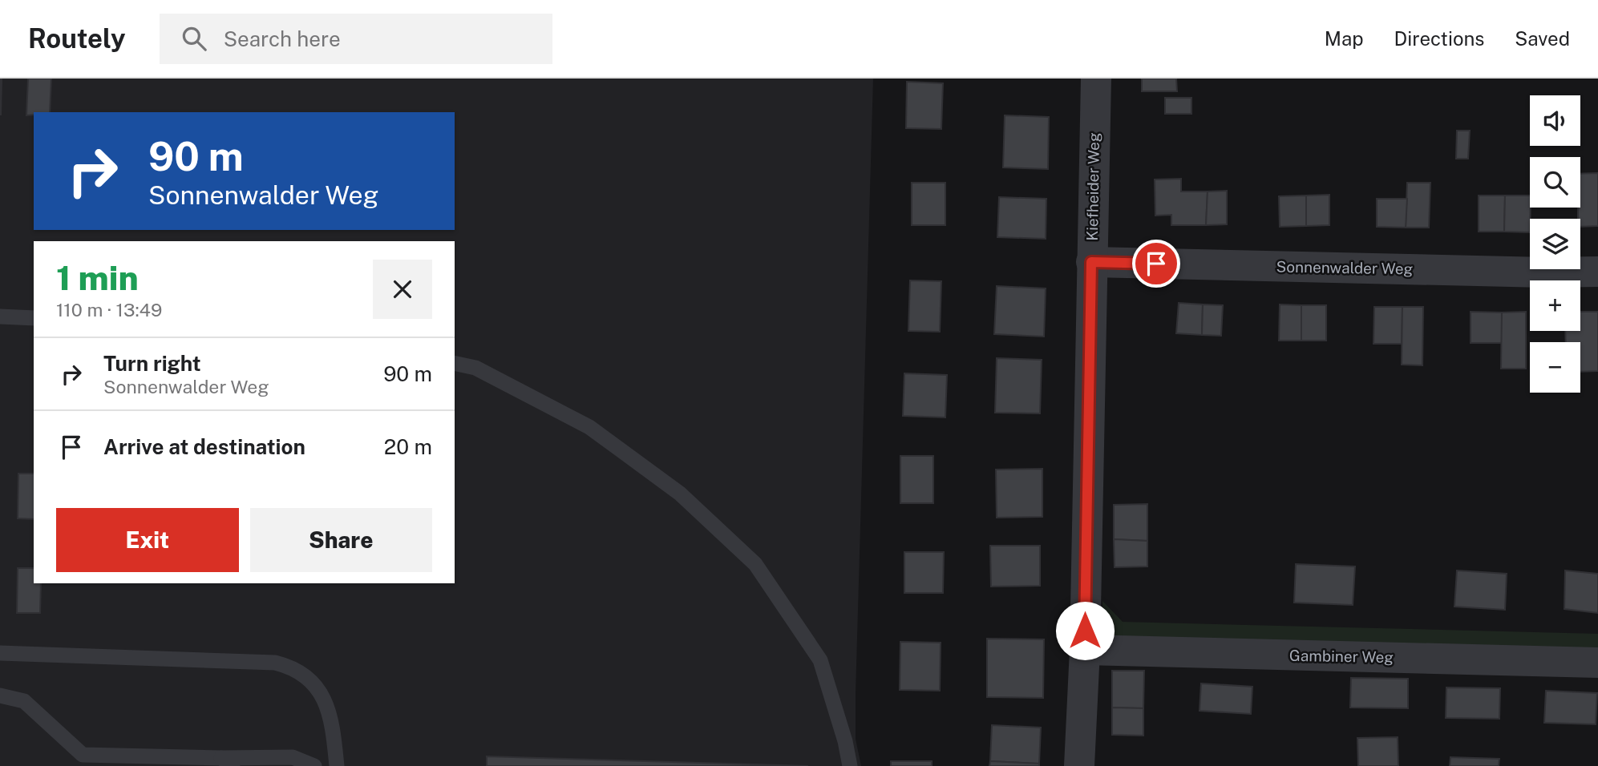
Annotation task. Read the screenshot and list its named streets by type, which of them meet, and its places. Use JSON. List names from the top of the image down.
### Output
{
  "streets": {
    "street": ["Kiefheider Weg", "Sonnenwalder Weg", "Gambiner Weg"]
  },
  "crossings": [
    ["Kiefheider Weg", "Sonnenwalder Weg"],
    ["Kiefheider Weg", "Gambiner Weg"]
  ],
  "page": {
    "header": "Routely",
    "search": "Search here",
    "nav": ["Map", "Directions", "Saved"],
    "map_buttons": ["+", "−"],
    "turn": ["90 m", "Sonnenwalder Weg"],
    "heading": ["1 min", "110 m · 13:49"],
    "list": [
      {
        "name": "Turn right",
        "note": "Sonnenwalder Weg",
        "value": "90 m"
      },
      {
        "name": "Arrive at destination",
        "value": "20 m"
      }
    ],
    "buttons": ["Exit", "Share"]
  }
}
